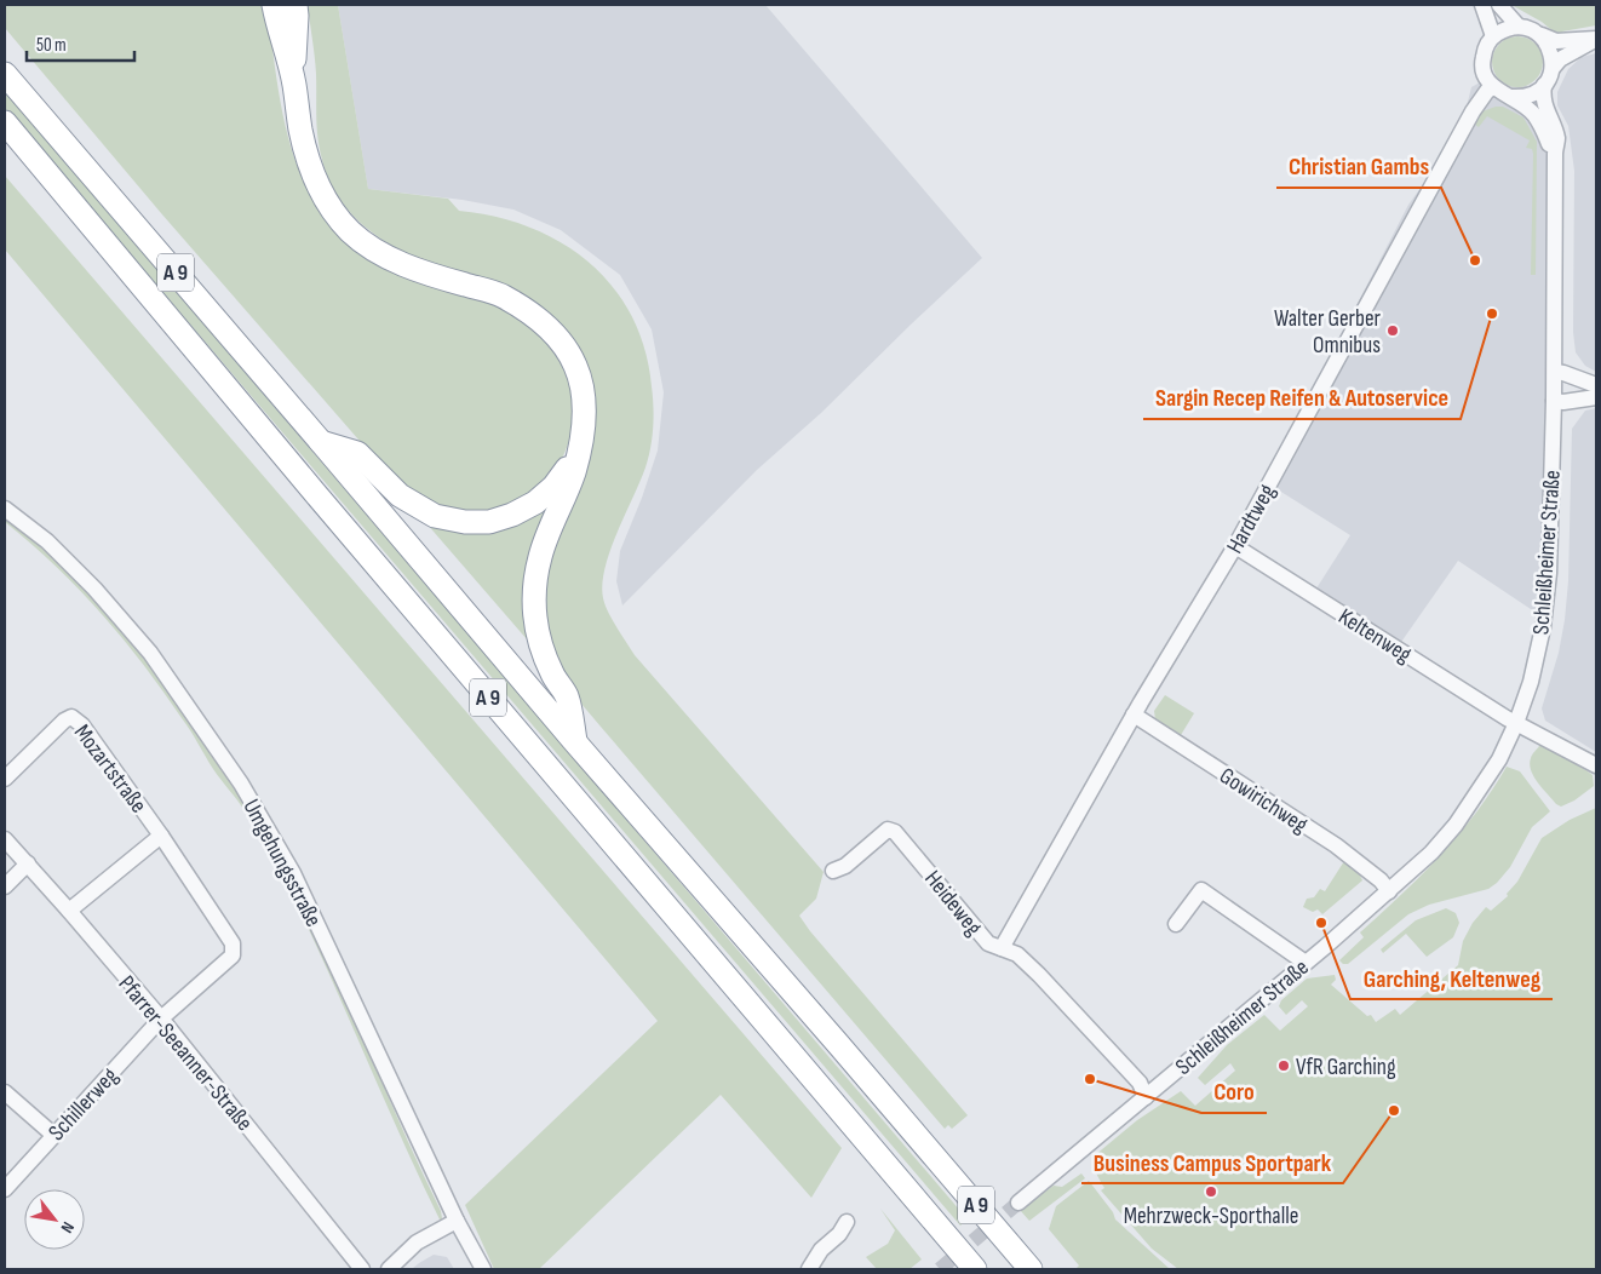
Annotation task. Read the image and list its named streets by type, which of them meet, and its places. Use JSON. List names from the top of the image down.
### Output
{
  "streets": {
    "highway": ["A 9"],
    "street": [
      "Hardtweg",
      "Schleißheimer Straße",
      "Keltenweg",
      "Mozartstraße",
      "Gowirichweg",
      "Umgehungsstraße",
      "Heideweg",
      "Pfarrer-Seeanner-Straße",
      "Schillerweg"
    ]
  },
  "crossings": [
    ["Hardtweg", "Schleißheimer Straße"],
    ["Hardtweg", "Keltenweg"],
    ["Hardtweg", "Gowirichweg"],
    ["Hardtweg", "Heideweg"],
    ["Schleißheimer Straße", "Keltenweg"],
    ["Schleißheimer Straße", "Gowirichweg"],
    ["Schleißheimer Straße", "Heideweg"],
    ["Mozartstraße", "Pfarrer-Seeanner-Straße"],
    ["Mozartstraße", "Schillerweg"],
    ["Pfarrer-Seeanner-Straße", "Schillerweg"]
  ],
  "places": [
    "Christian Gambs",
    "Sargin Recep Reifen & Autoservice",
    "Walter Gerber Omnibus",
    "Garching, Keltenweg",
    "VfR Garching",
    "Coro",
    "Business Campus Sportpark",
    "Mehrzweck-Sporthalle"
  ],
  "scale_bar": "50 m",
  "north": "bottom right"
}
